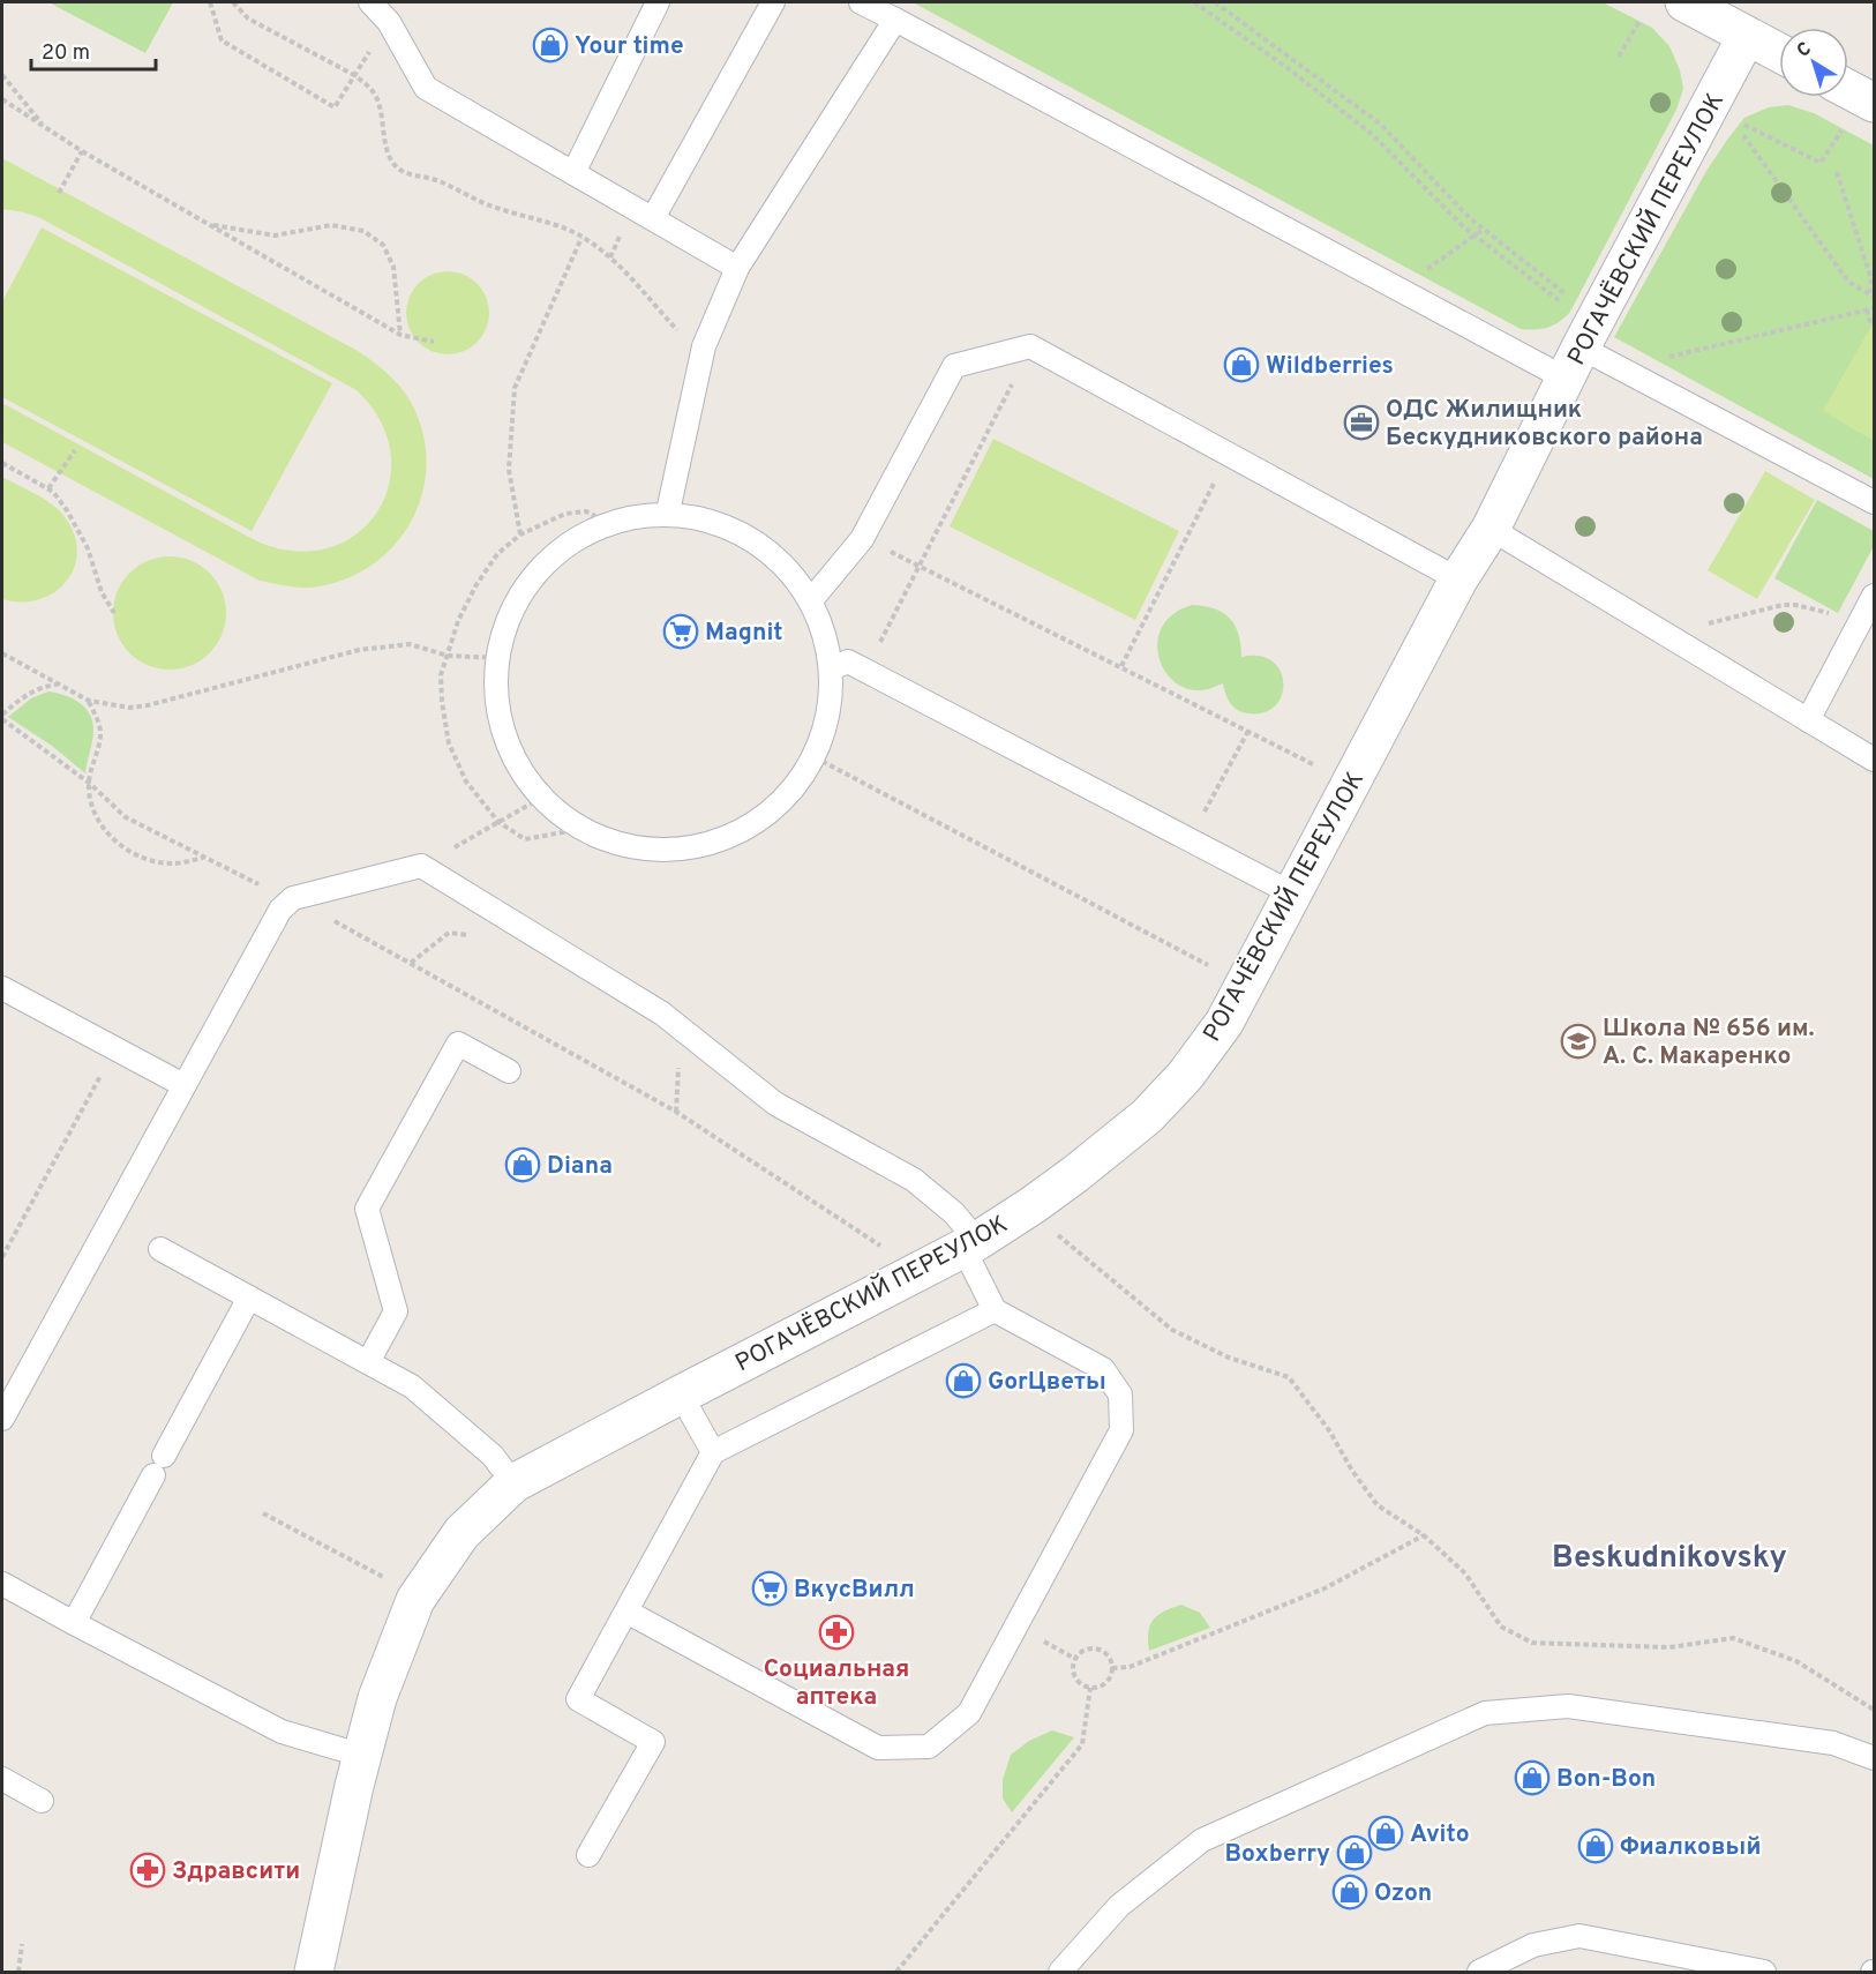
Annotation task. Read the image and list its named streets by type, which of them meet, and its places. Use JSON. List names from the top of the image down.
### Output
{
  "streets": {
    "street": ["РОГАЧЁВСКИЙ ПЕРЕУЛОК"]
  },
  "districts": ["Beskudnikovsky"],
  "places": {
    "shop": [
      "Your time",
      "Wildberries",
      "Diana",
      "GorЦветы",
      "Bon-Bon",
      "Avito",
      "Фиалковый",
      "Boxberry",
      "Ozon"
    ],
    "office": ["ОДС Жилищник Бескудниковского района"],
    "supermarket": ["Magnit", "ВкусВилл"],
    "school or university": ["Школа № 656 им. А. С. Макаренко"],
    "pharmacy": ["Социальная аптека", "Здравсити"]
  },
  "scale_bar": "20 m",
  "north": "top left"
}
